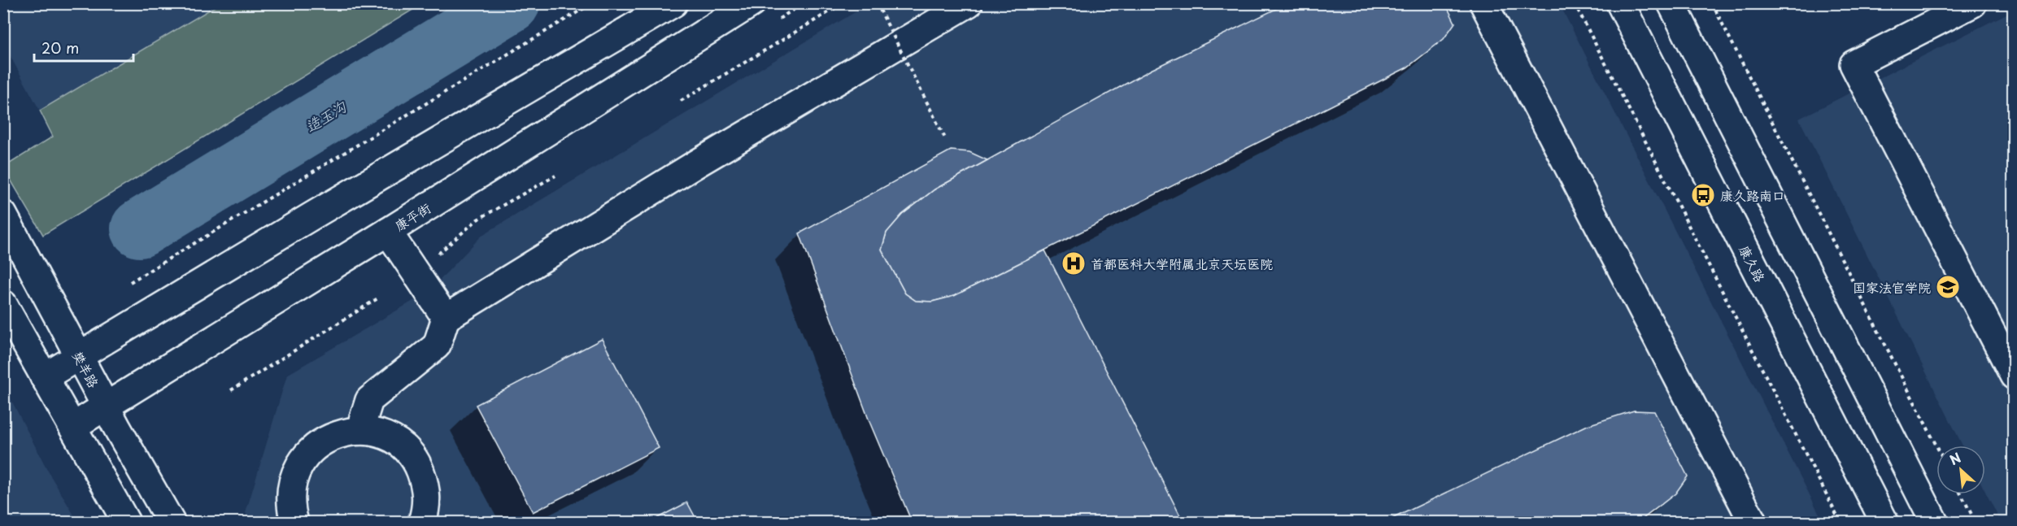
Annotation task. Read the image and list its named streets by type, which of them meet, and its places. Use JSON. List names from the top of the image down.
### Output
{
  "streets": {
    "street": ["康平街", "康久路", "樊羊路"]
  },
  "crossings": [
    ["康平街", "樊羊路"]
  ],
  "water": ["造玉沟"],
  "places": {
    "bus stop": ["康久路南口"],
    "hospital": ["首都医科大学附属北京天坛医院"],
    "school or university": ["国家法官学院"]
  },
  "scale_bar": "20 m",
  "north": "top left"
}
